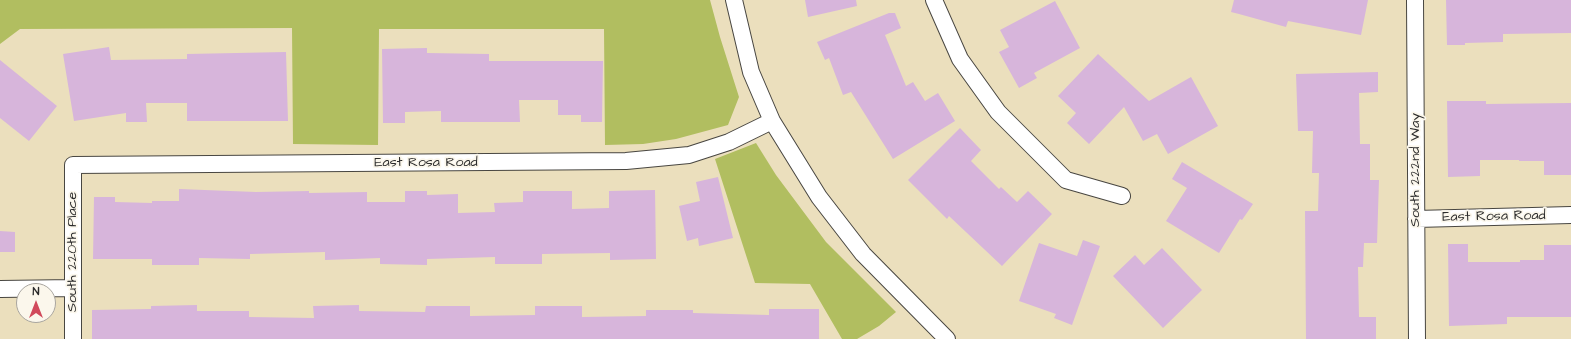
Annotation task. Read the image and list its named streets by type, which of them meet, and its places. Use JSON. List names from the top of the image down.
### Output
{
  "streets": {
    "street": ["East Rosa Road", "South 222nd Way", "South 220th Place"]
  },
  "crossings": [
    ["East Rosa Road", "South 222nd Way"],
    ["East Rosa Road", "South 220th Place"]
  ],
  "north": "top"
}
